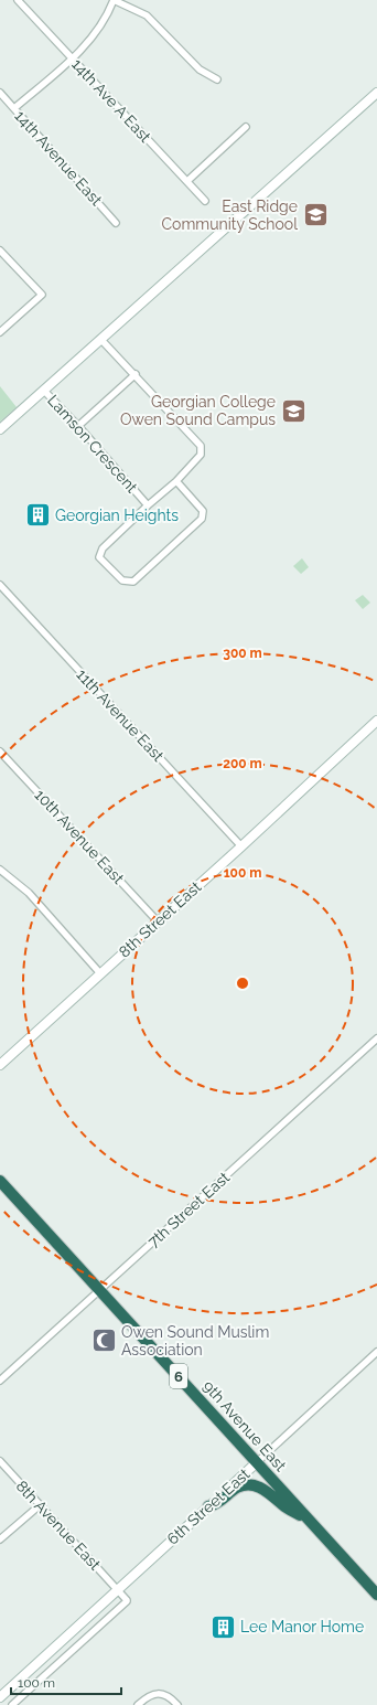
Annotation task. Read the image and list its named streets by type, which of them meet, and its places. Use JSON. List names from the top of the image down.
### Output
{
  "streets": {
    "highway": ["6", "9th Avenue East"],
    "main road": ["8th Street East", "6th Street East"],
    "street": [
      "14th Ave A East",
      "14th Avenue East",
      "Lamson Crescent",
      "11th Avenue East",
      "10th Avenue East",
      "7th Street East",
      "8th Avenue East"
    ]
  },
  "crossings": [
    ["11th Avenue East", "8th Street East"],
    ["10th Avenue East", "8th Street East"],
    ["7th Street East", "9th Avenue East"],
    ["9th Avenue East", "6th Street East"],
    ["6th Street East", "8th Avenue East"]
  ],
  "places": {
    "school or university": ["East Ridge Community School", "Georgian College Owen Sound Campus"],
    "building": ["Georgian Heights", "Lee Manor Home"],
    "mosque": ["Owen Sound Muslim Association"]
  },
  "scale_bar": "100 m",
  "rings": ["300 m", "200 m", "100 m"]
}
